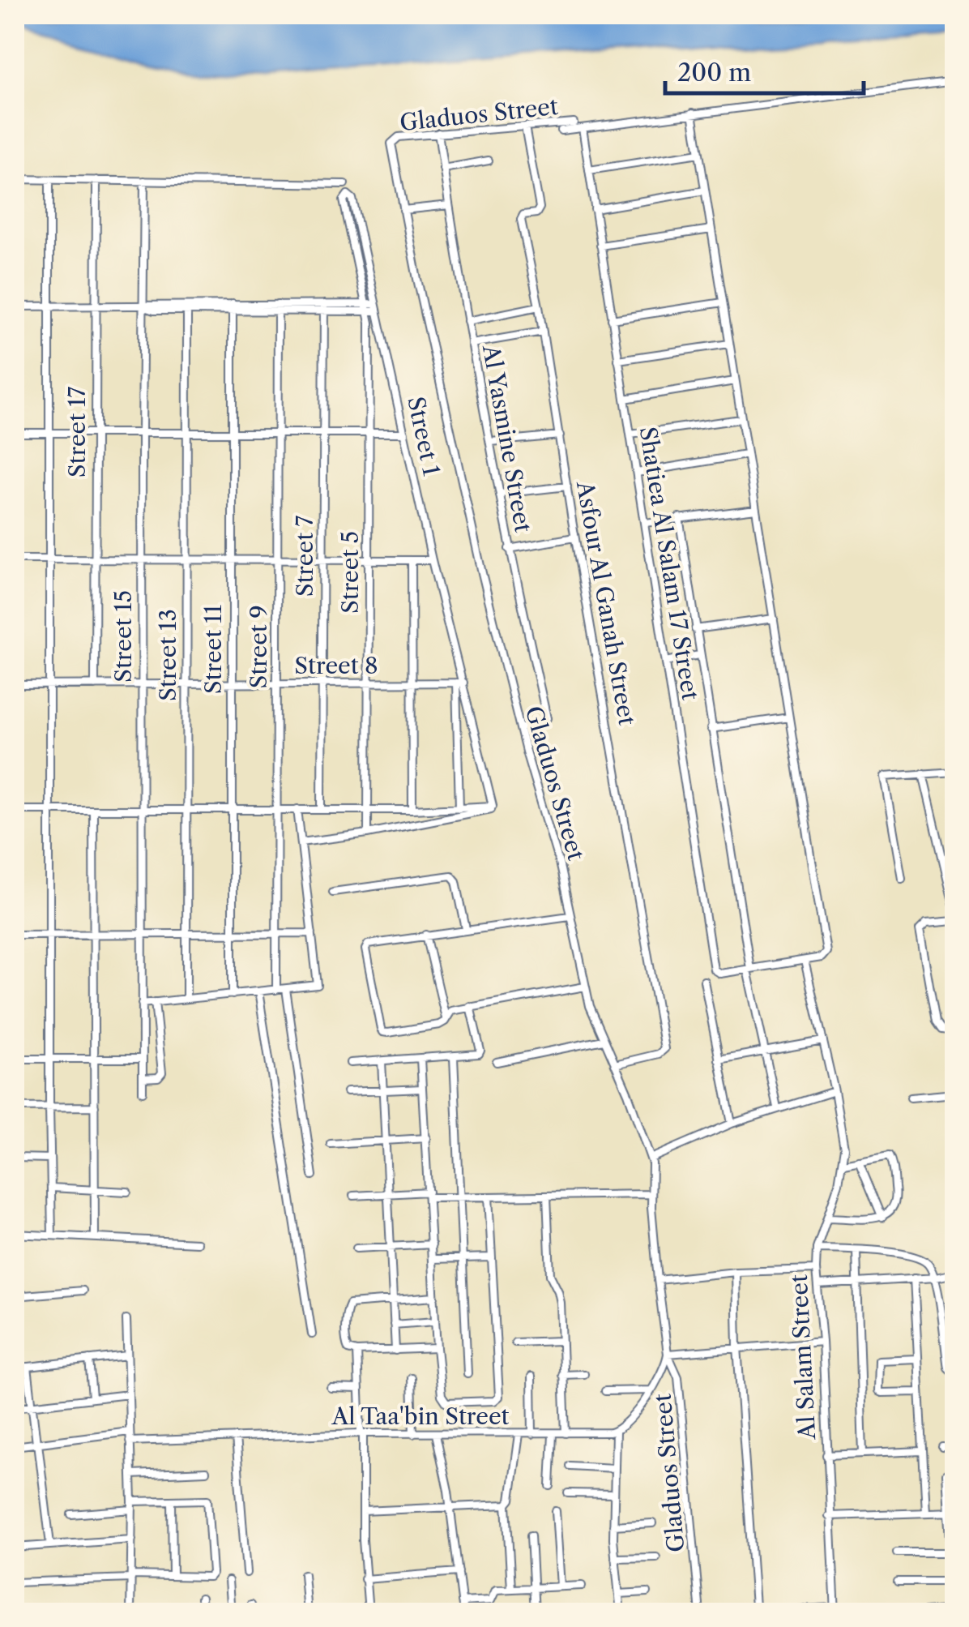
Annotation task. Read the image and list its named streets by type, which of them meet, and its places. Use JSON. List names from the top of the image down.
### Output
{
  "streets": {
    "street": [
      "Gladuos Street",
      "Street 17",
      "Street 1",
      "Al Yasmine Street",
      "Street 7",
      "Shatiea Al Salam 17 Street",
      "Street 5",
      "Asfour Al Ganah Street",
      "Street 15",
      "Street 9",
      "Street 11",
      "Street 13",
      "Street 8",
      "Al Salam Street",
      "Al Taa'bin Street"
    ]
  },
  "crossings": [
    ["Gladuos Street", "Al Yasmine Street"],
    ["Gladuos Street", "Asfour Al Ganah Street"],
    ["Street 17", "Street 8"],
    ["Street 1", "Street 5"],
    ["Street 1", "Street 8"],
    ["Street 7", "Street 8"],
    ["Street 5", "Street 8"],
    ["Street 15", "Street 8"],
    ["Street 9", "Street 8"],
    ["Street 11", "Street 8"],
    ["Street 13", "Street 8"]
  ],
  "scale_bar": "200 m"
}
